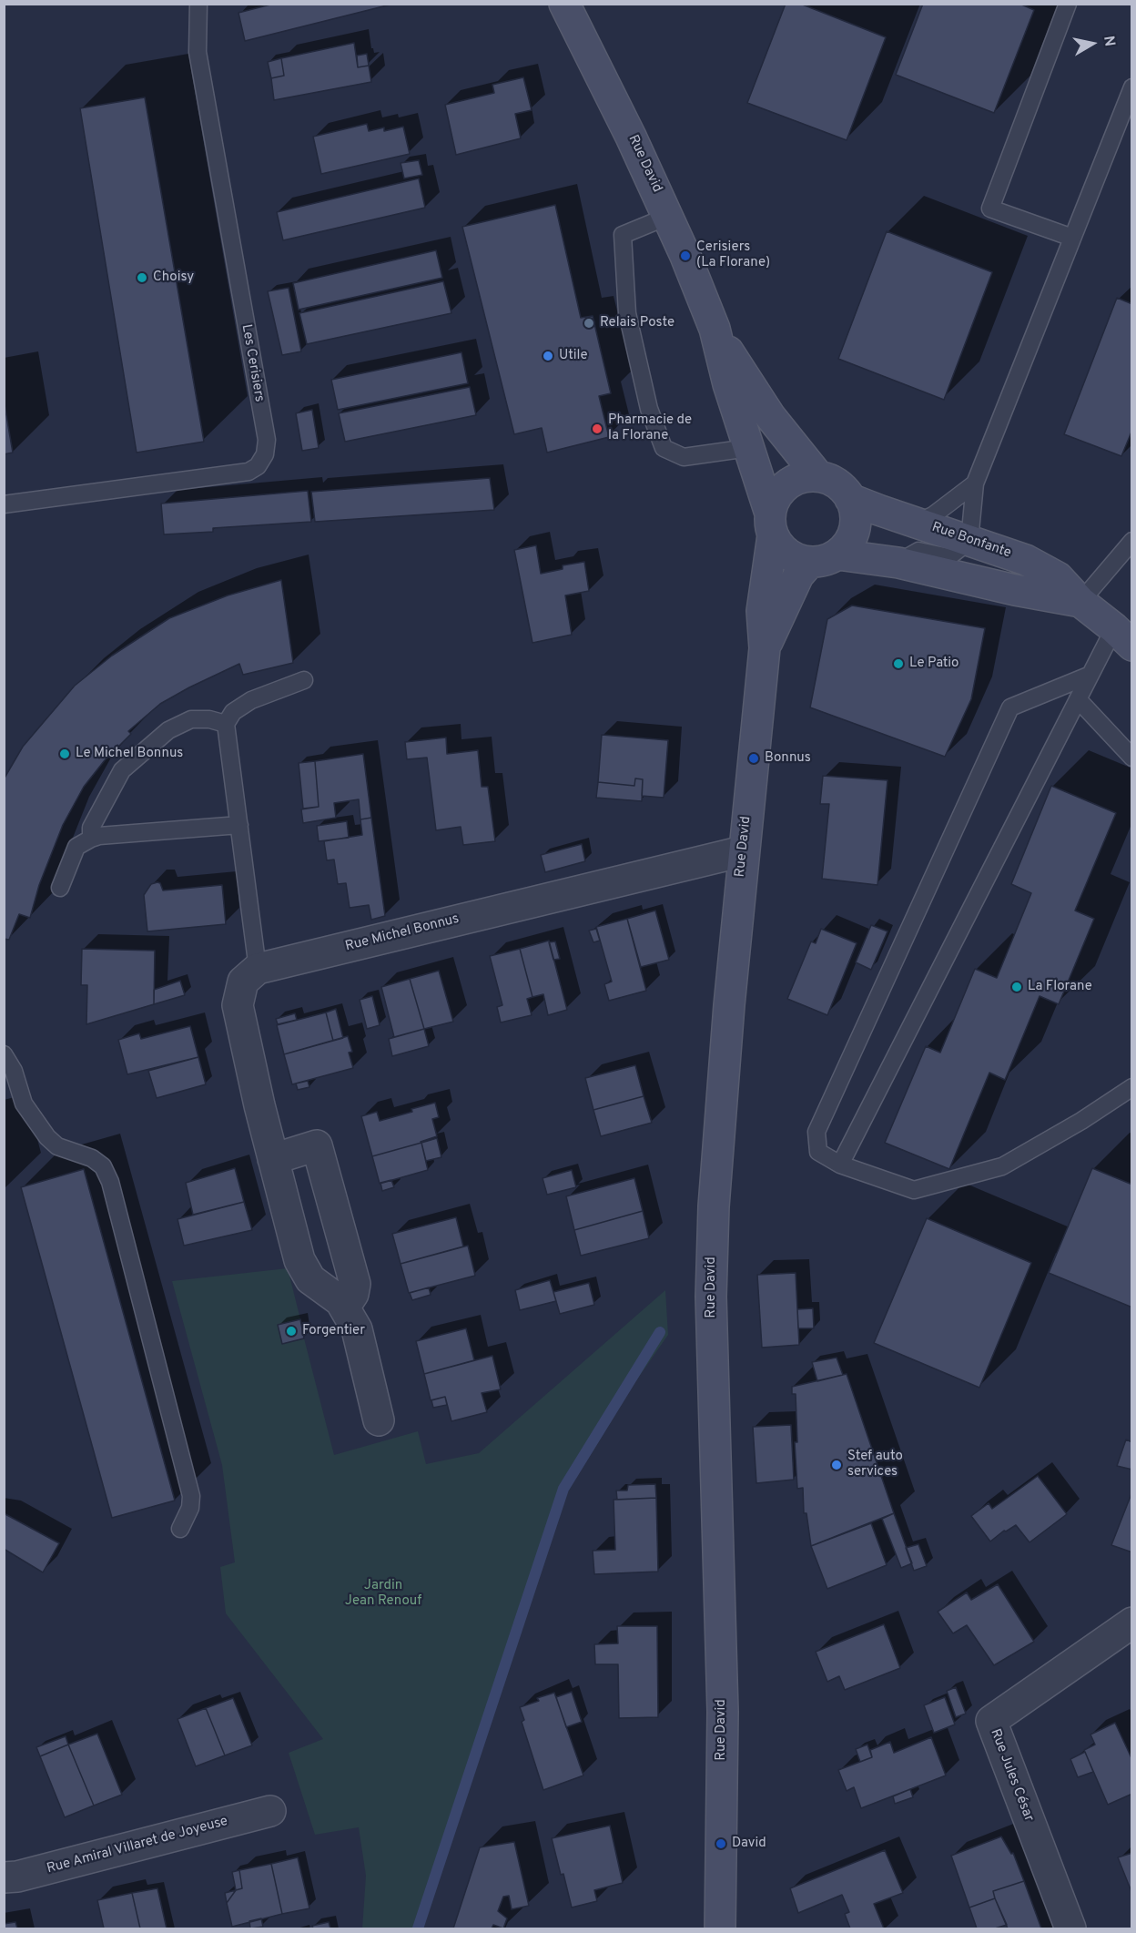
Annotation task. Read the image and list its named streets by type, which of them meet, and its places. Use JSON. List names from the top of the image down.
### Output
{
  "streets": {
    "main road": ["Rue David", "Rue Bonfante"],
    "street": ["Rue Michel Bonnus", "Rue Jules César", "Rue Amiral Villaret de Joyeuse"],
    "lane": ["Les Cerisiers"]
  },
  "crossings": [
    ["Rue David", "Rue Bonfante"],
    ["Rue David", "Rue Michel Bonnus"]
  ],
  "parks": ["Jardin Jean Renouf"],
  "places": [
    "Cerisiers (La Florane)",
    "Choisy",
    "Relais Poste",
    "Utile",
    "Pharmacie de la Florane",
    "Le Patio",
    "Le Michel Bonnus",
    "Bonnus",
    "La Florane",
    "Forgentier",
    "Stef auto services",
    "David"
  ],
  "north": "right"
}
